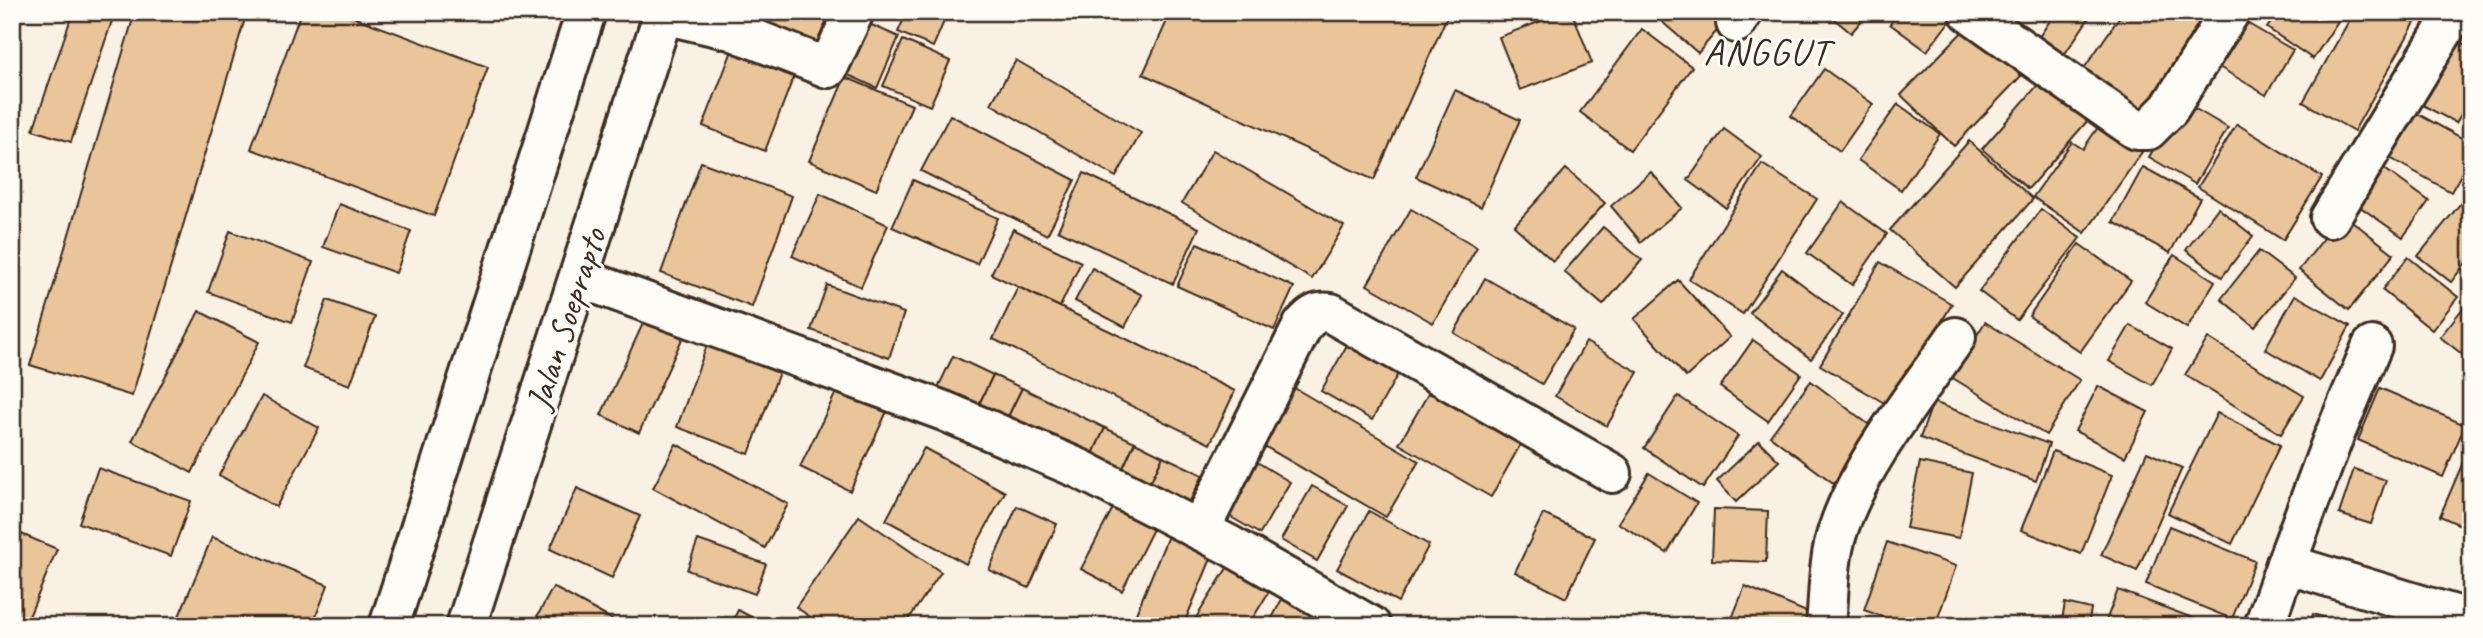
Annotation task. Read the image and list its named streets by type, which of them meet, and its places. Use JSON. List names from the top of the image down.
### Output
{
  "streets": {
    "street": ["Jalan Soeprapto"]
  },
  "districts": ["ANGGUT"]
}
